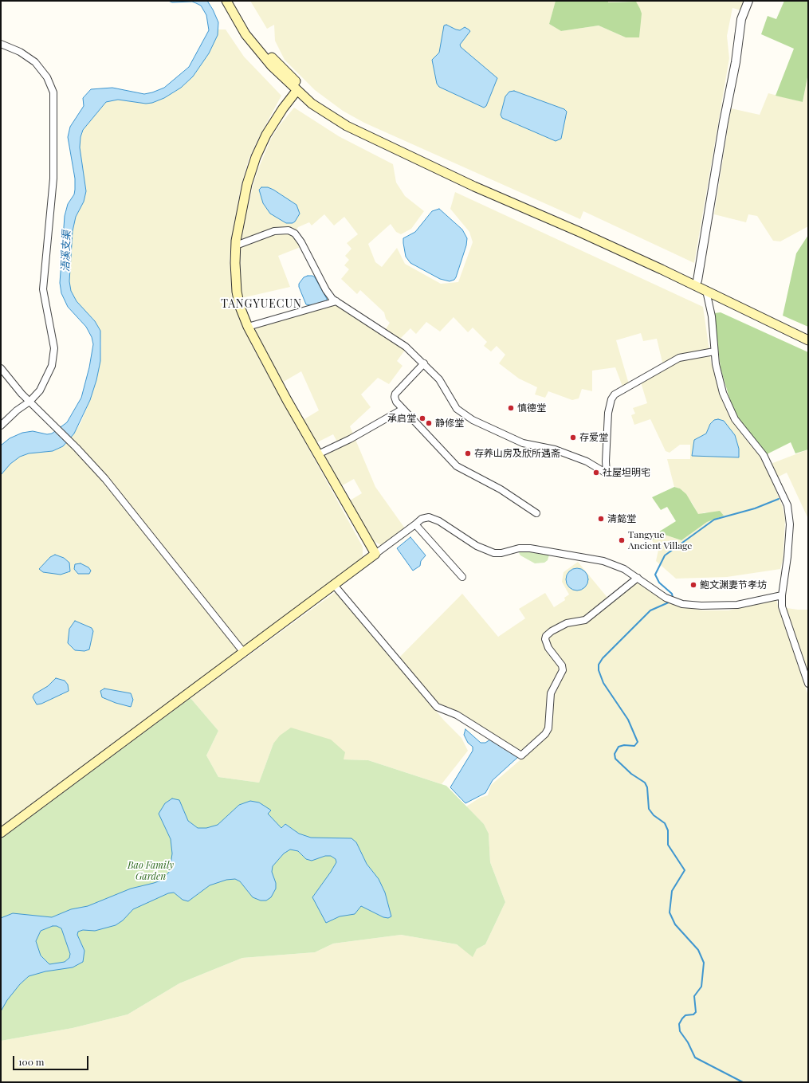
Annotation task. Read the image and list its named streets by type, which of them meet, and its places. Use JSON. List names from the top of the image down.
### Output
{
  "districts": ["TANGYUECUN"],
  "water": ["浯溪支渠"],
  "parks": ["Bao Family Garden"],
  "places": [
    "慎德堂",
    "承启堂",
    "静修堂",
    "存爱堂",
    "存养山房及欣所遇斋",
    "社屋坦明宅",
    "清懿堂",
    "Tangyue Ancient Village",
    "鲍文渊妻节孝坊"
  ],
  "scale_bar": "100 m"
}
